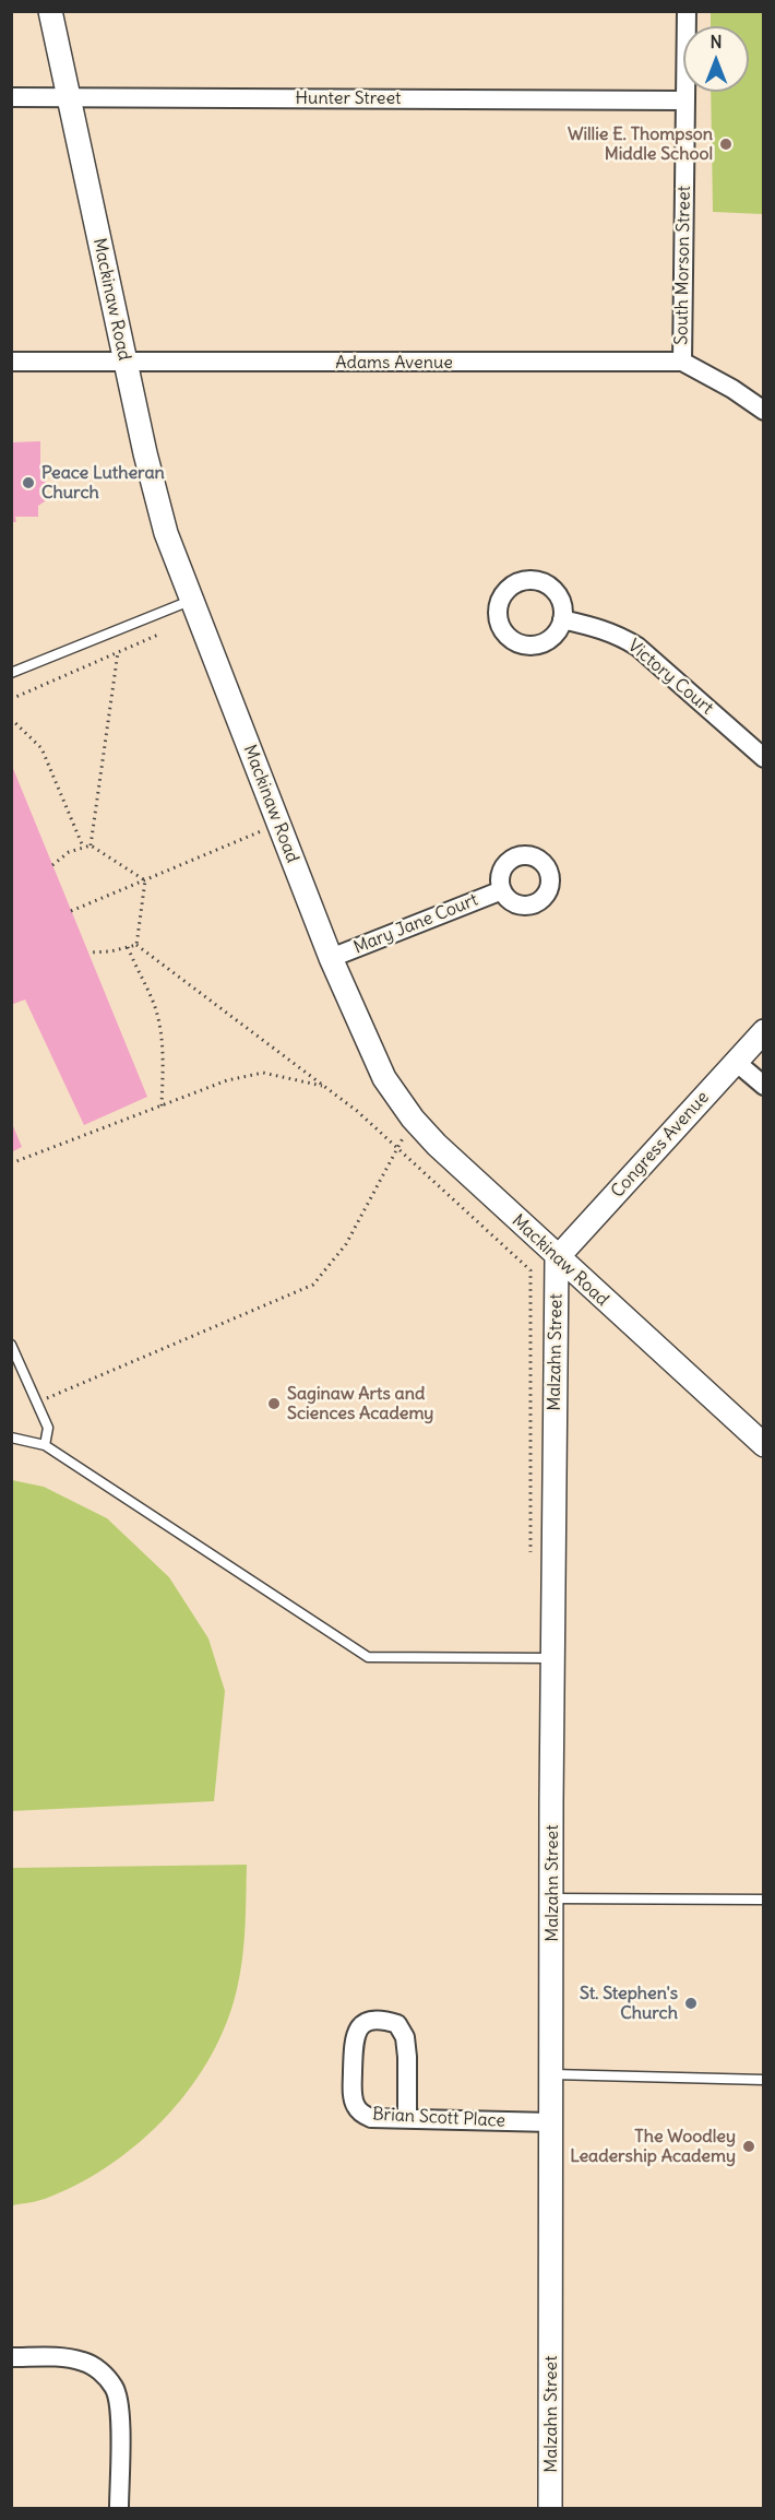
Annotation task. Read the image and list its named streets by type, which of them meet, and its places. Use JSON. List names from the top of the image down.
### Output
{
  "streets": {
    "street": [
      "Hunter Street",
      "South Morson Street",
      "Mackinaw Road",
      "Adams Avenue",
      "Victory Court",
      "Mary Jane Court",
      "Congress Avenue",
      "Malzahn Street",
      "Brian Scott Place"
    ]
  },
  "crossings": [
    ["Hunter Street", "South Morson Street"],
    ["Hunter Street", "Mackinaw Road"],
    ["South Morson Street", "Adams Avenue"],
    ["Mackinaw Road", "Adams Avenue"],
    ["Mackinaw Road", "Mary Jane Court"],
    ["Mackinaw Road", "Congress Avenue"],
    ["Mackinaw Road", "Malzahn Street"],
    ["Congress Avenue", "Malzahn Street"],
    ["Malzahn Street", "Brian Scott Place"]
  ],
  "places": [
    "Willie E. Thompson Middle School",
    "Peace Lutheran Church",
    "Saginaw Arts and Sciences Academy",
    "St. Stephen's Church",
    "The Woodley Leadership Academy"
  ],
  "north": "top"
}
